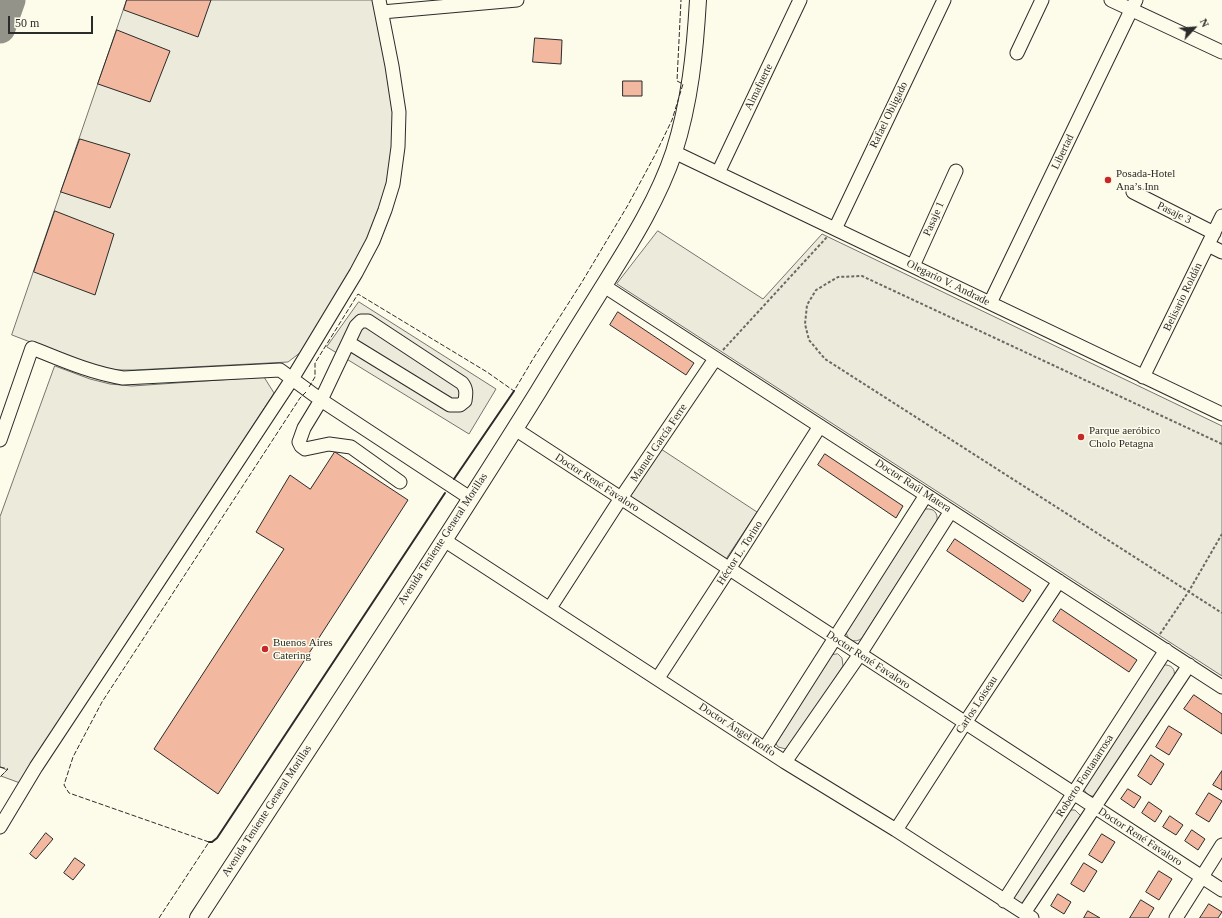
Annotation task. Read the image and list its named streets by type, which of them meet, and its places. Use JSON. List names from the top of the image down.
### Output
{
  "streets": {
    "main road": ["Avenida Teniente General Morillas"],
    "street": [
      "Almafuerte",
      "Rafael Obligado",
      "Libertad",
      "Pasaje 3",
      "Pasaje 1",
      "Olegario V. Andrade",
      "Belisario Roldán",
      "Manuel García Ferre",
      "Doctor René Favaloro",
      "Doctor Raúl Matera",
      "Héctor L. Torino",
      "Carlos Loiseau",
      "Doctor Ángel Roffo",
      "Roberto Fontanarrosa"
    ]
  },
  "crossings": [
    ["Almafuerte", "Olegario V. Andrade"],
    ["Rafael Obligado", "Olegario V. Andrade"],
    ["Libertad", "Olegario V. Andrade"],
    ["Pasaje 3", "Belisario Roldán"],
    ["Pasaje 1", "Olegario V. Andrade"],
    ["Olegario V. Andrade", "Belisario Roldán"],
    ["Olegario V. Andrade", "Avenida Teniente General Morillas"],
    ["Manuel García Ferre", "Doctor René Favaloro"],
    ["Manuel García Ferre", "Doctor Raúl Matera"],
    ["Manuel García Ferre", "Doctor Ángel Roffo"],
    ["Doctor René Favaloro", "Avenida Teniente General Morillas"],
    ["Doctor René Favaloro", "Héctor L. Torino"],
    ["Doctor René Favaloro", "Carlos Loiseau"],
    ["Doctor René Favaloro", "Roberto Fontanarrosa"],
    ["Doctor Raúl Matera", "Avenida Teniente General Morillas"],
    ["Doctor Raúl Matera", "Héctor L. Torino"],
    ["Doctor Raúl Matera", "Carlos Loiseau"],
    ["Doctor Raúl Matera", "Roberto Fontanarrosa"],
    ["Avenida Teniente General Morillas", "Doctor Ángel Roffo"],
    ["Héctor L. Torino", "Doctor Ángel Roffo"],
    ["Carlos Loiseau", "Doctor Ángel Roffo"],
    ["Doctor Ángel Roffo", "Roberto Fontanarrosa"]
  ],
  "places": ["Posada-Hotel Ana’s Inn", "Parque aeróbico Cholo Petagna", "Buenos Aires Catering"],
  "scale_bar": "50 m",
  "north": "top right"
}
